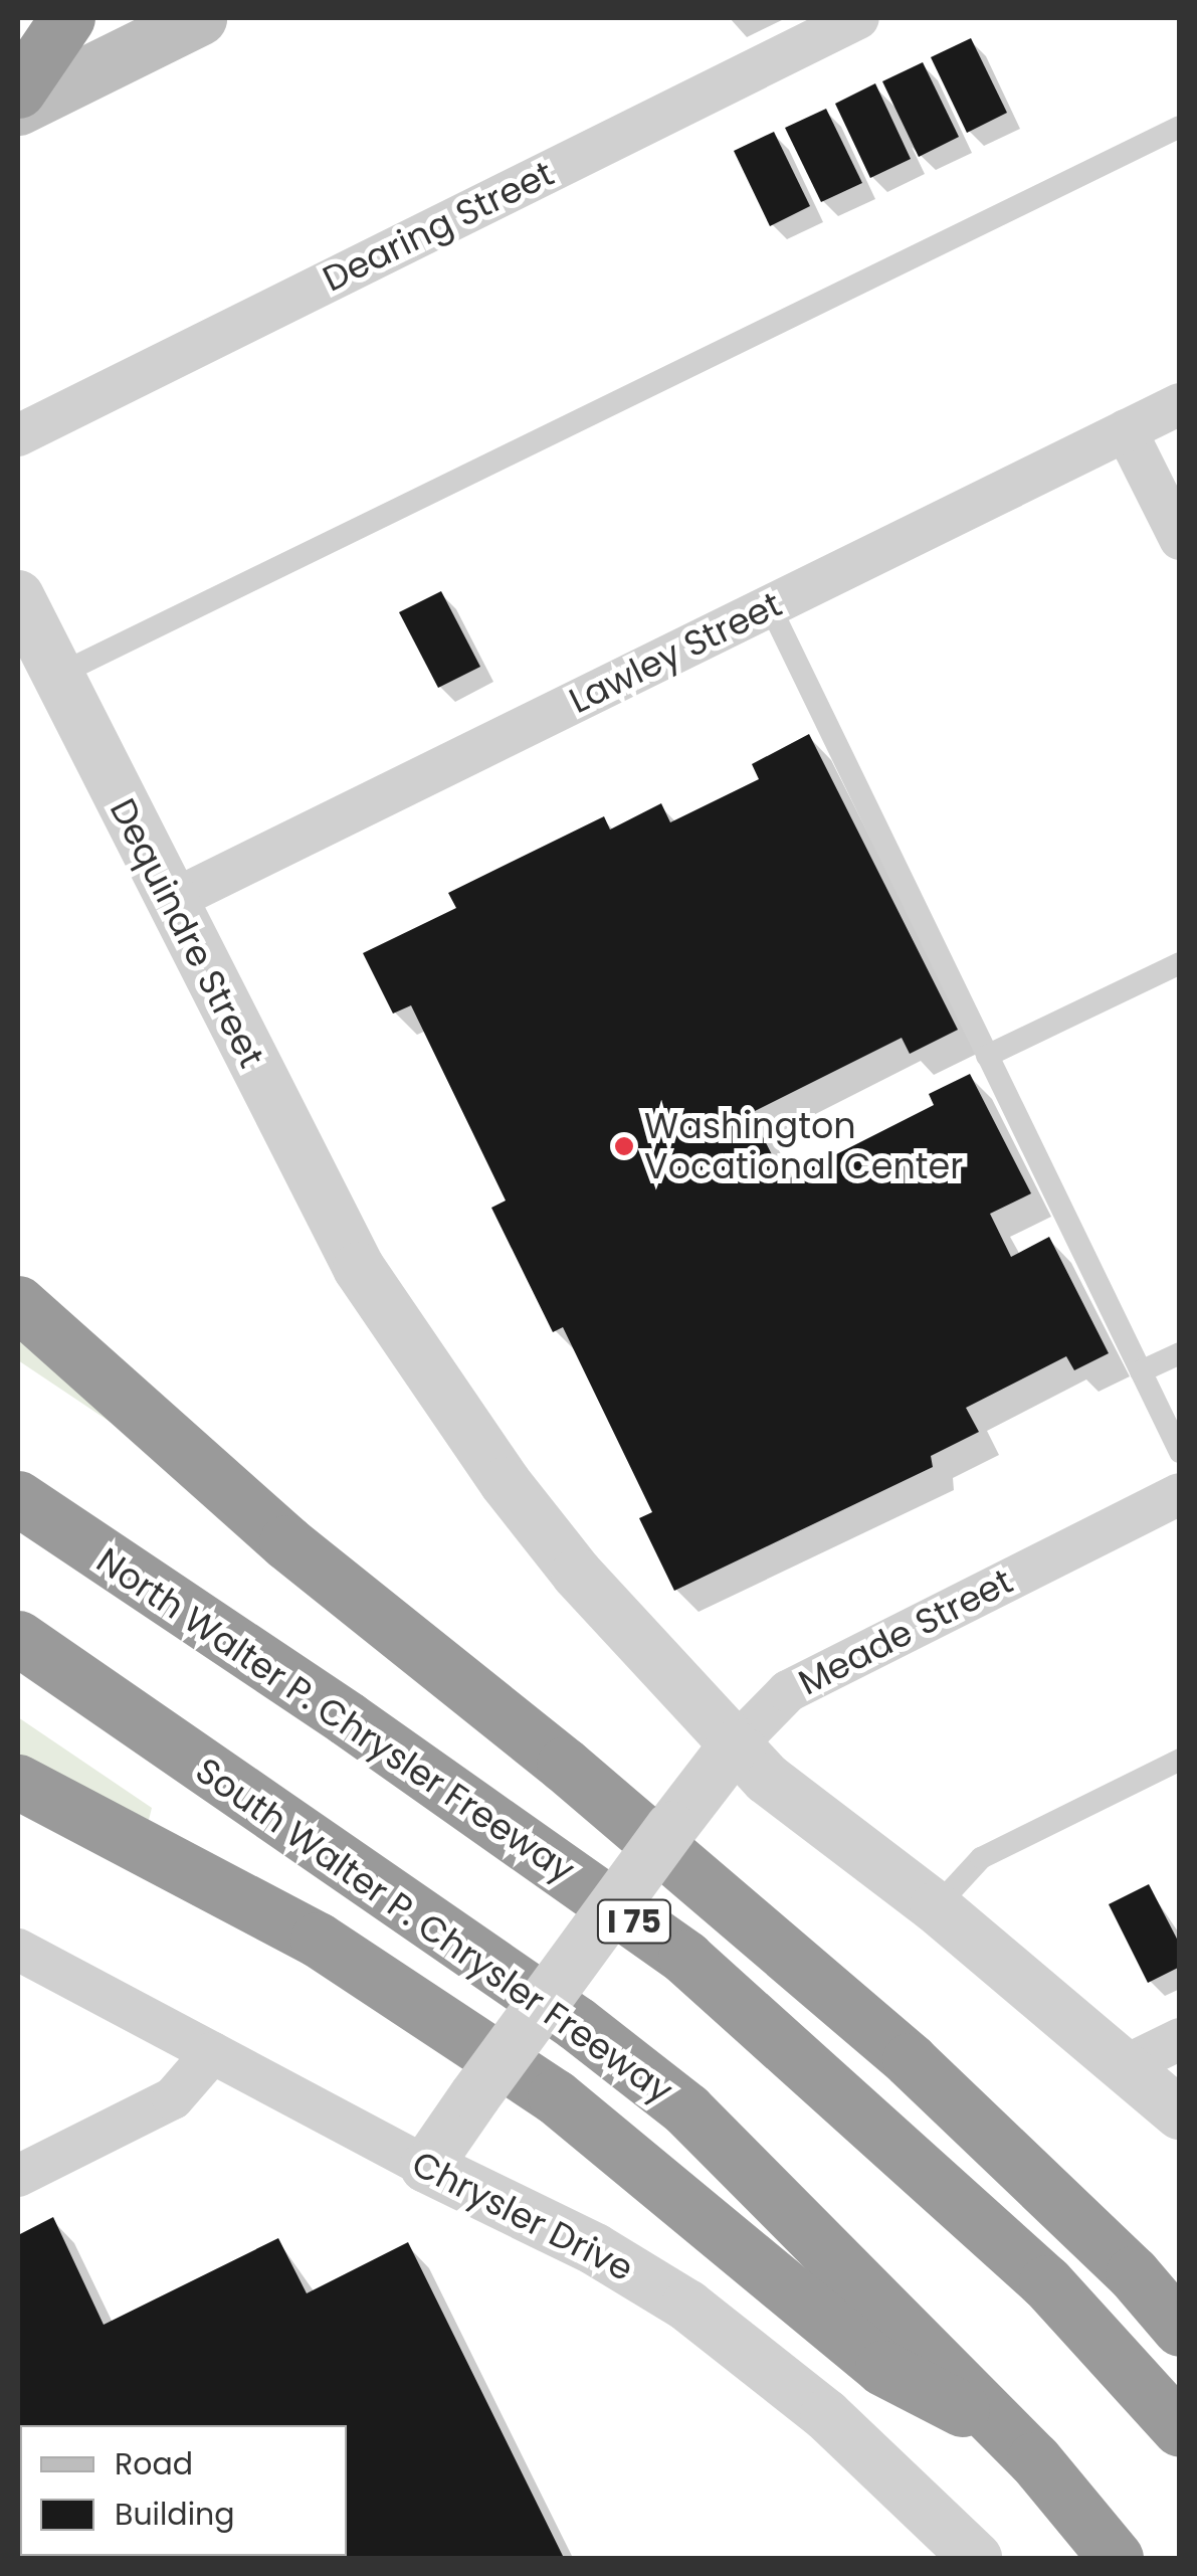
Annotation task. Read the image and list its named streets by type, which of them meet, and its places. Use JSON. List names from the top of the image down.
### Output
{
  "streets": {
    "highway": ["North Walter P. Chrysler Freeway", "I 75", "South Walter P. Chrysler Freeway"],
    "street": [
      "Dearing Street",
      "Lawley Street",
      "Dequindre Street",
      "Meade Street",
      "Chrysler Drive"
    ]
  },
  "crossings": [
    ["Lawley Street", "Dequindre Street"],
    ["Dequindre Street", "Meade Street"],
    ["Meade Street", "Chrysler Drive"]
  ],
  "places": ["Washington Vocational Center"],
  "legend": ["Road", "Building"]
}
